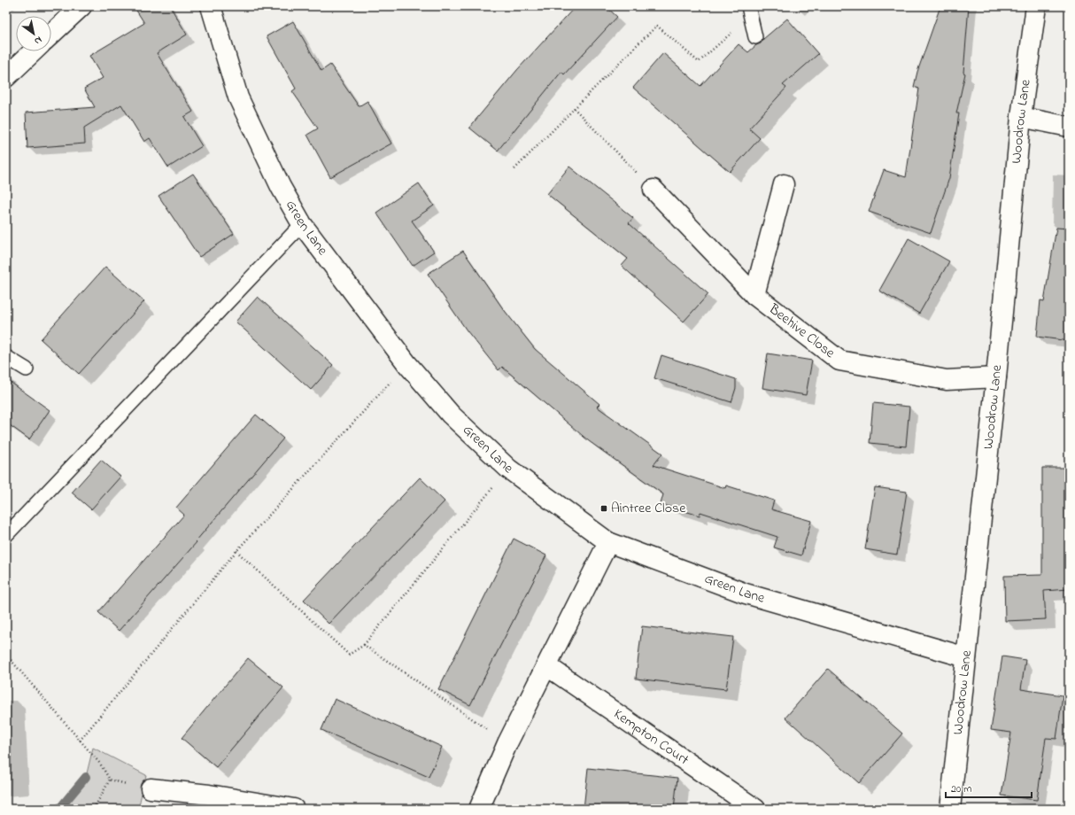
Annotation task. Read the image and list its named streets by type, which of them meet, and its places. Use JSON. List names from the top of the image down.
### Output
{
  "streets": {
    "street": [
      "Woodrow Lane",
      "Green Lane",
      "Beehive Close",
      "Kempton Court"
    ]
  },
  "crossings": [
    ["Woodrow Lane", "Green Lane"],
    ["Woodrow Lane", "Beehive Close"]
  ],
  "places": {
    "transit": ["Aintree Close"]
  },
  "scale_bar": "20 m",
  "north": "bottom right"
}
